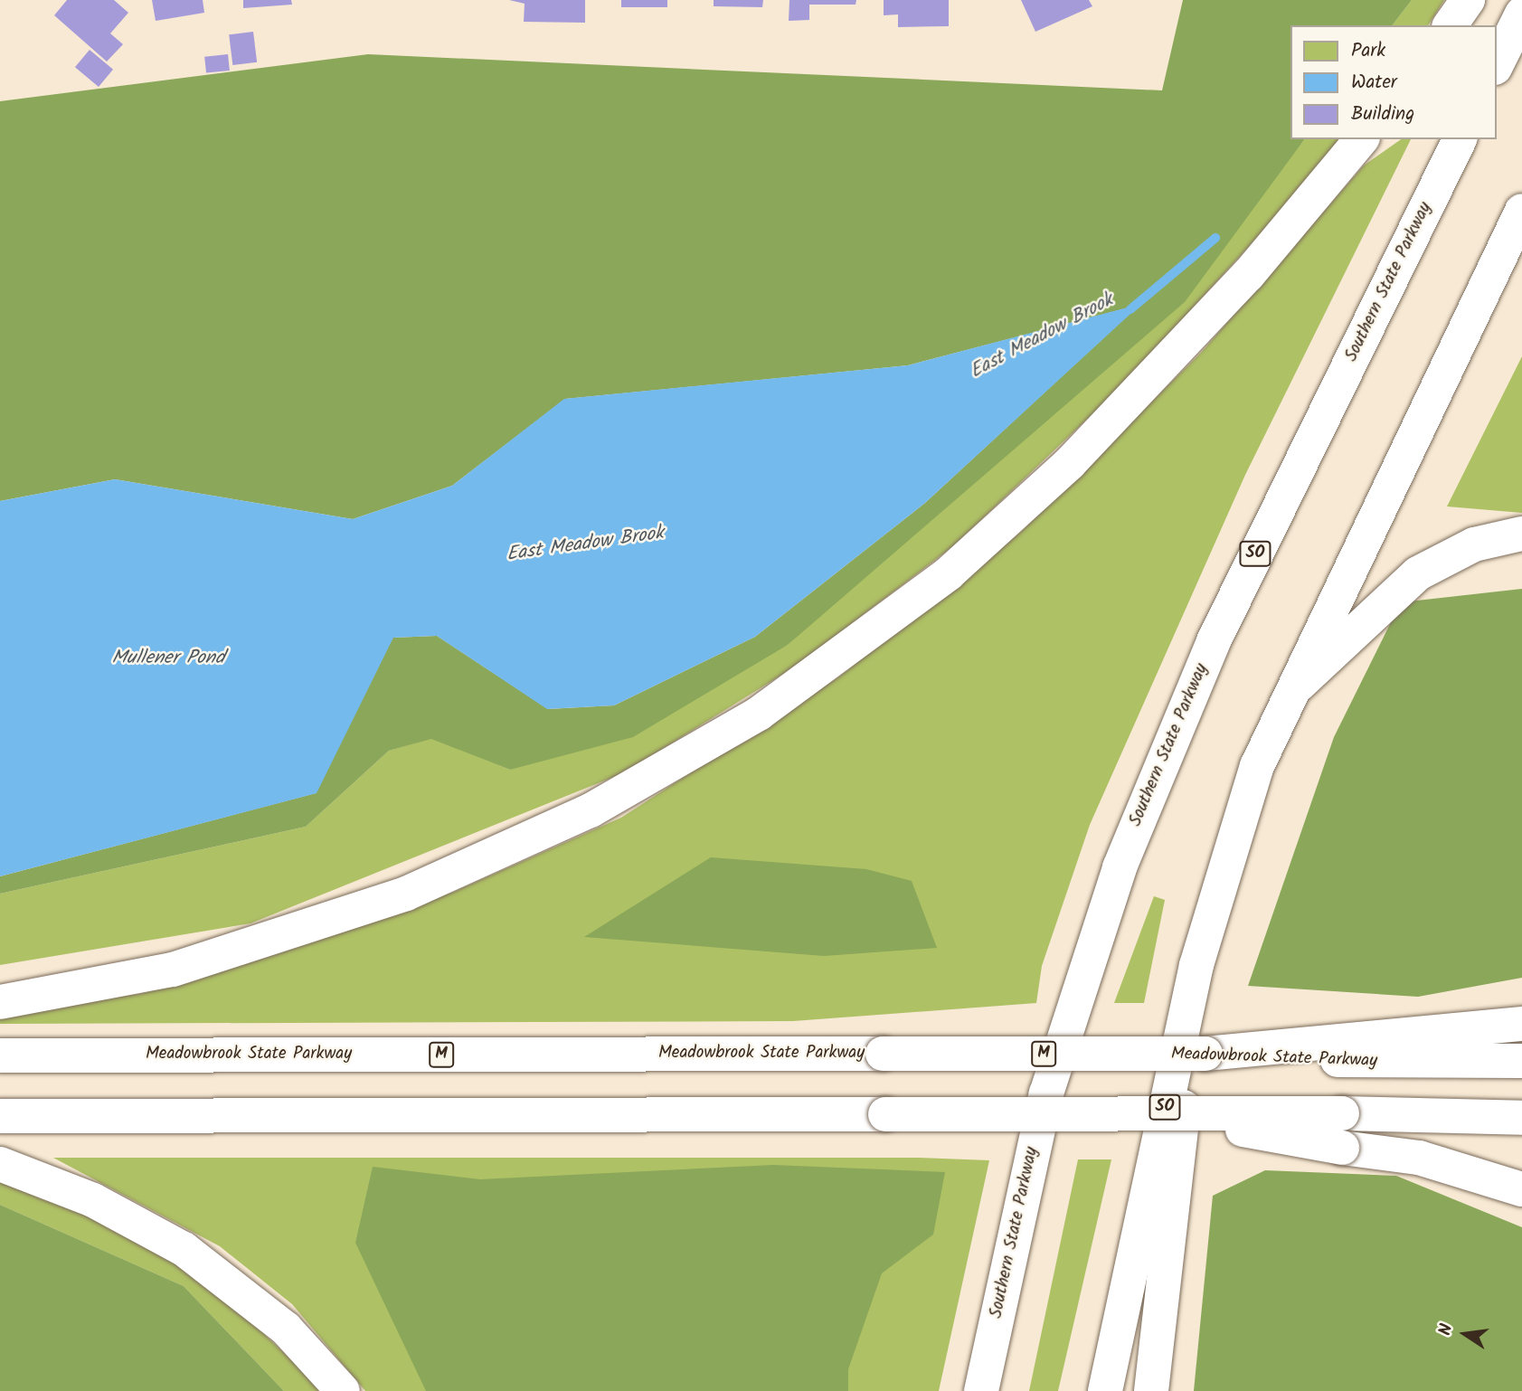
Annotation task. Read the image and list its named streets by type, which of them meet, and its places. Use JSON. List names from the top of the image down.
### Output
{
  "streets": {
    "highway": [
      "Southern State Parkway",
      "SO",
      "Meadowbrook State Parkway",
      "M"
    ]
  },
  "water": ["East Meadow Brook", "Mullener Pond"],
  "legend": ["Park", "Water", "Building"],
  "north": "left"
}
